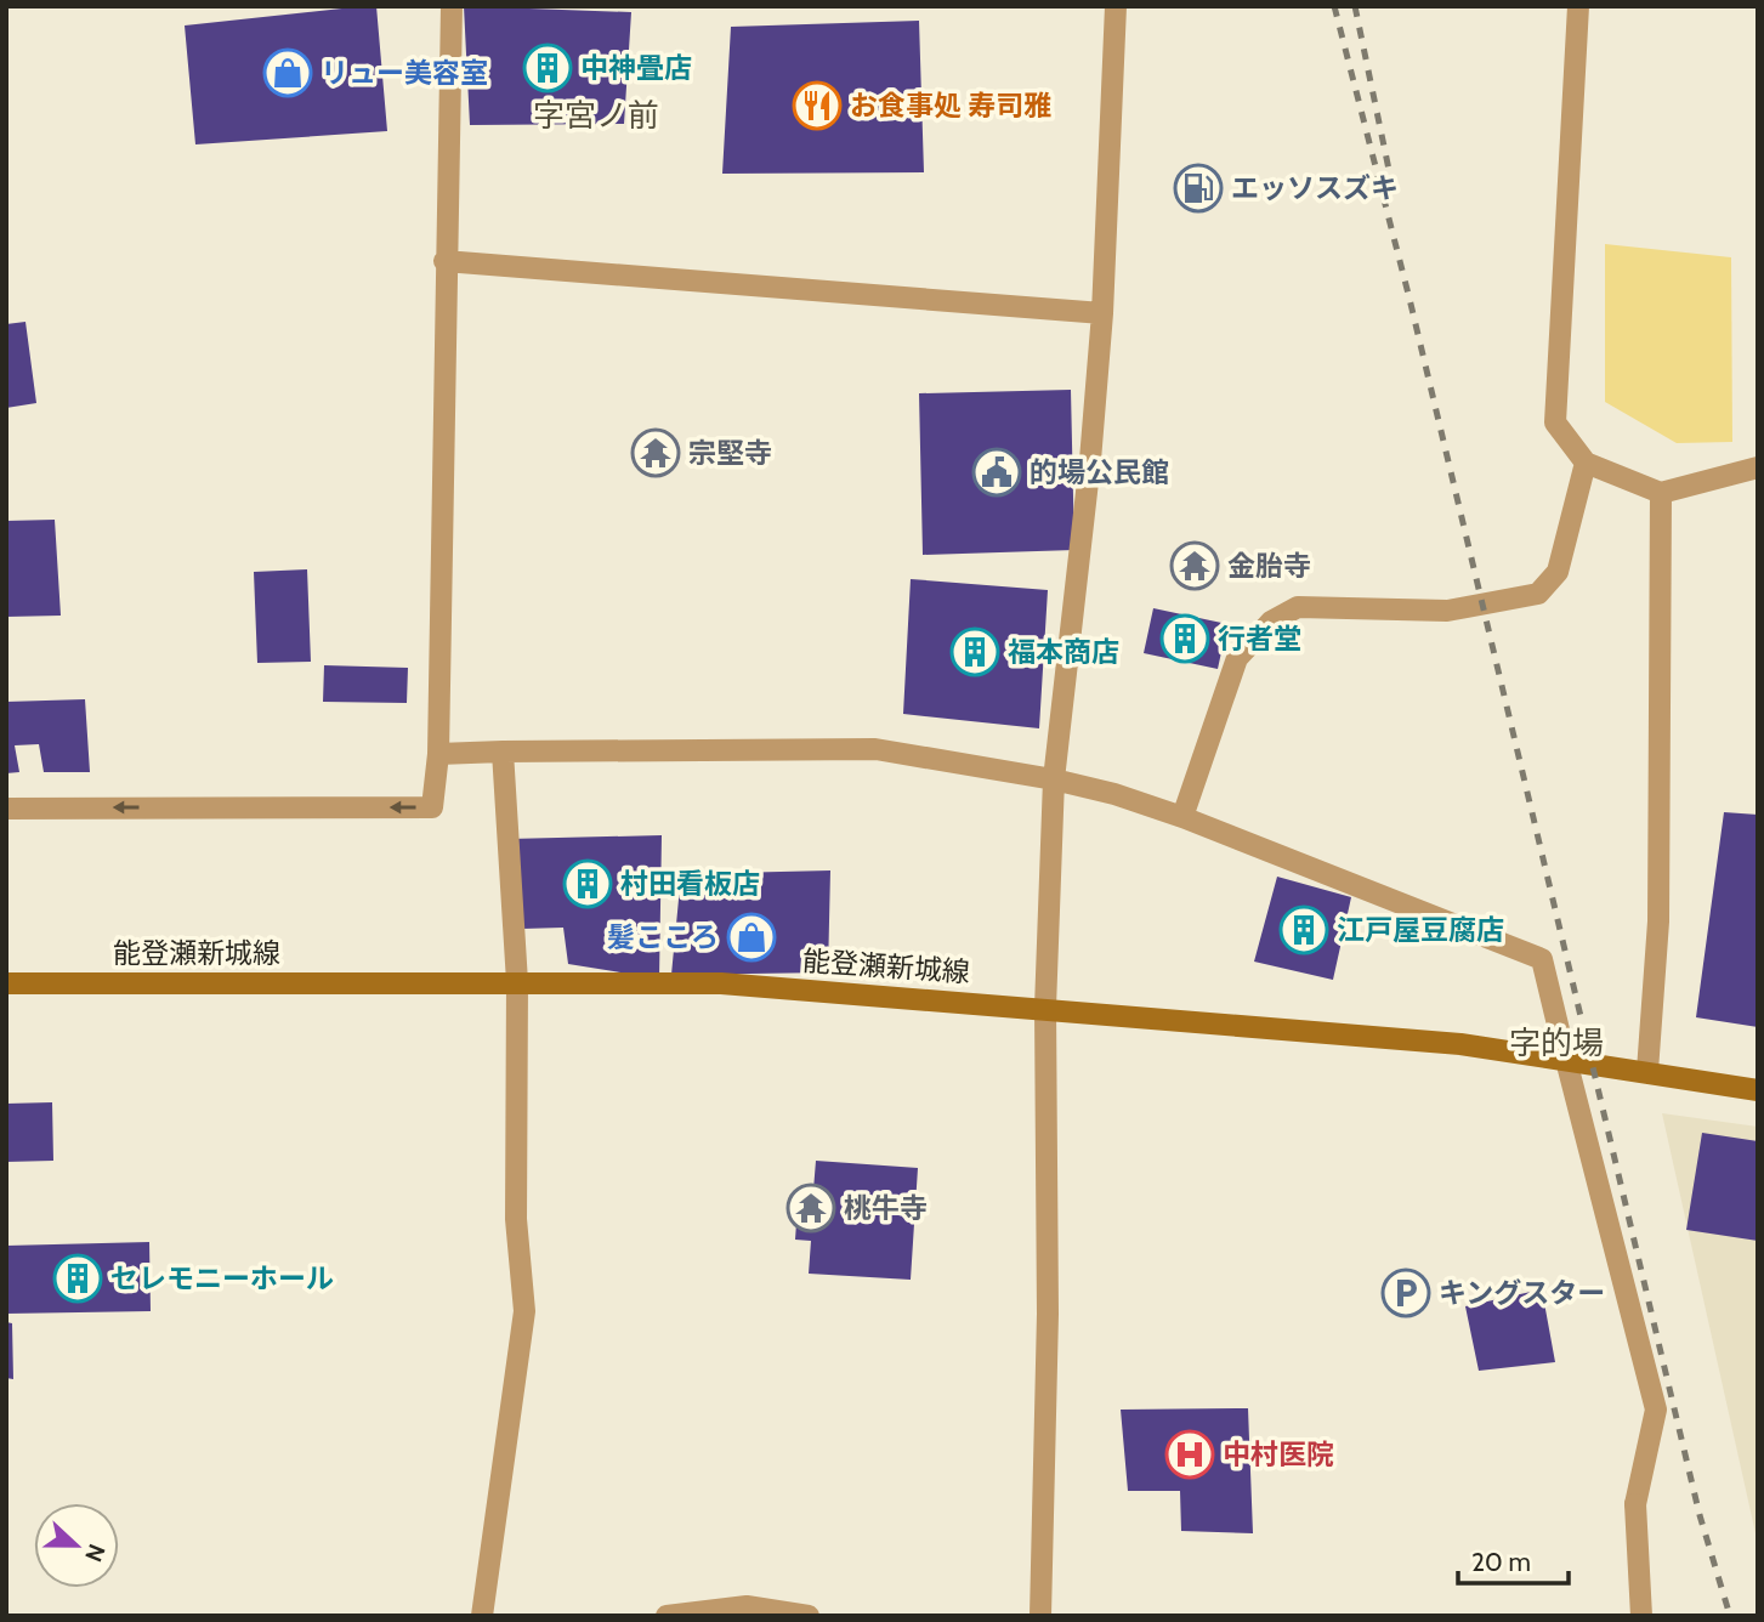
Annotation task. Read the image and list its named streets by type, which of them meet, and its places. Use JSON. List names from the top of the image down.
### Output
{
  "streets": {
    "main road": ["能登瀬新城線"]
  },
  "districts": ["字宮ノ前", "字的場"],
  "places": {
    "building": [
      "中神畳店",
      "行者堂",
      "福本商店",
      "村田看板店",
      "江戸屋豆腐店",
      "セレモニーホール"
    ],
    "shop": ["リュー美容室", "髪こころ"],
    "restaurant": ["お食事処 寿司雅"],
    "fuel station": ["エッソスズキ"],
    "temple": ["宗堅寺", "金胎寺", "桃牛寺"],
    "public building": ["的場公民館"],
    "parking": ["キングスター"],
    "hospital": ["中村医院"]
  },
  "scale_bar": "20 m",
  "north": "right"
}
